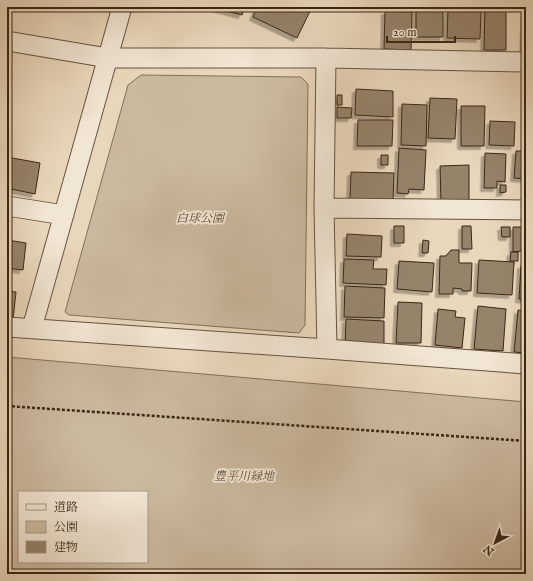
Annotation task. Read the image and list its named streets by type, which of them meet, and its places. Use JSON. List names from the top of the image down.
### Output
{
  "parks": ["白球公園", "豊平川緑地"],
  "legend": ["道路", "公園", "建物"],
  "scale_bar": "20 m",
  "north": "bottom left"
}
